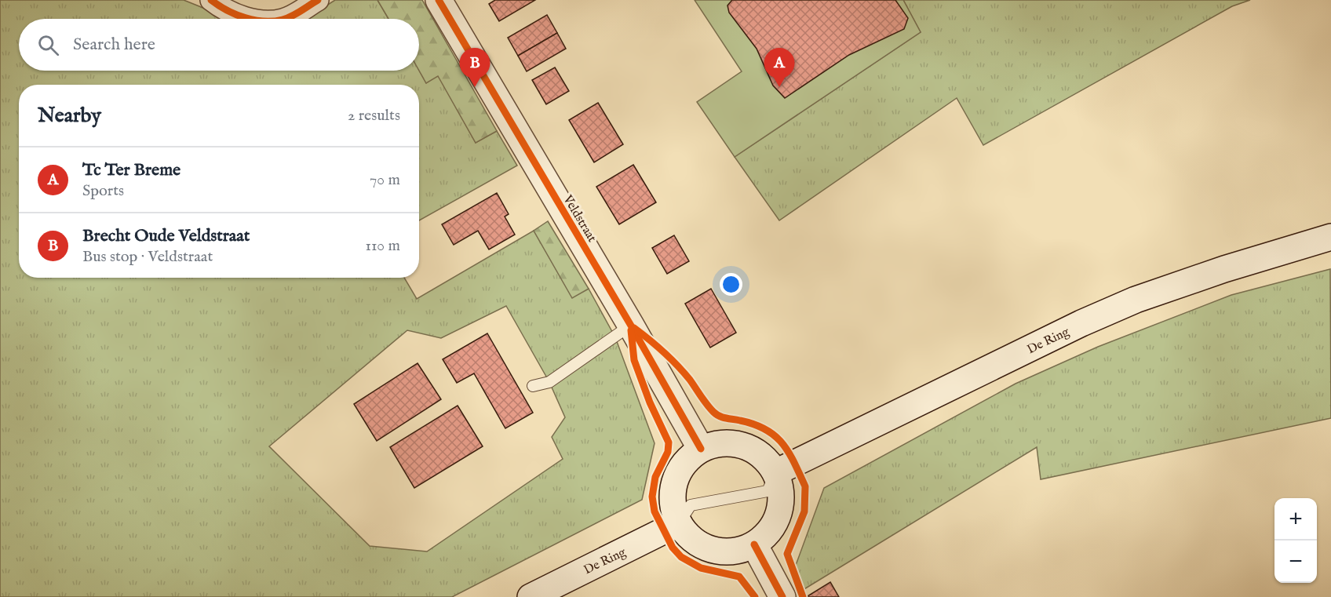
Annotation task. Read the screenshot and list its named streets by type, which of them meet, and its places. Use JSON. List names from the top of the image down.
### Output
{
  "streets": {
    "main road": ["Veldstraat", "De Ring"]
  },
  "page": {
    "search": "Search here",
    "pins": ["A", "B"],
    "heading": ["Nearby", "2 results"],
    "list": [
      {
        "mark": "A",
        "name": "Tc Ter Breme",
        "note": "Sports",
        "value": "70 m"
      },
      {
        "mark": "B",
        "name": "Brecht Oude Veldstraat",
        "note": "Bus stop · Veldstraat",
        "value": "110 m"
      }
    ],
    "map_buttons": ["+", "−"]
  }
}
